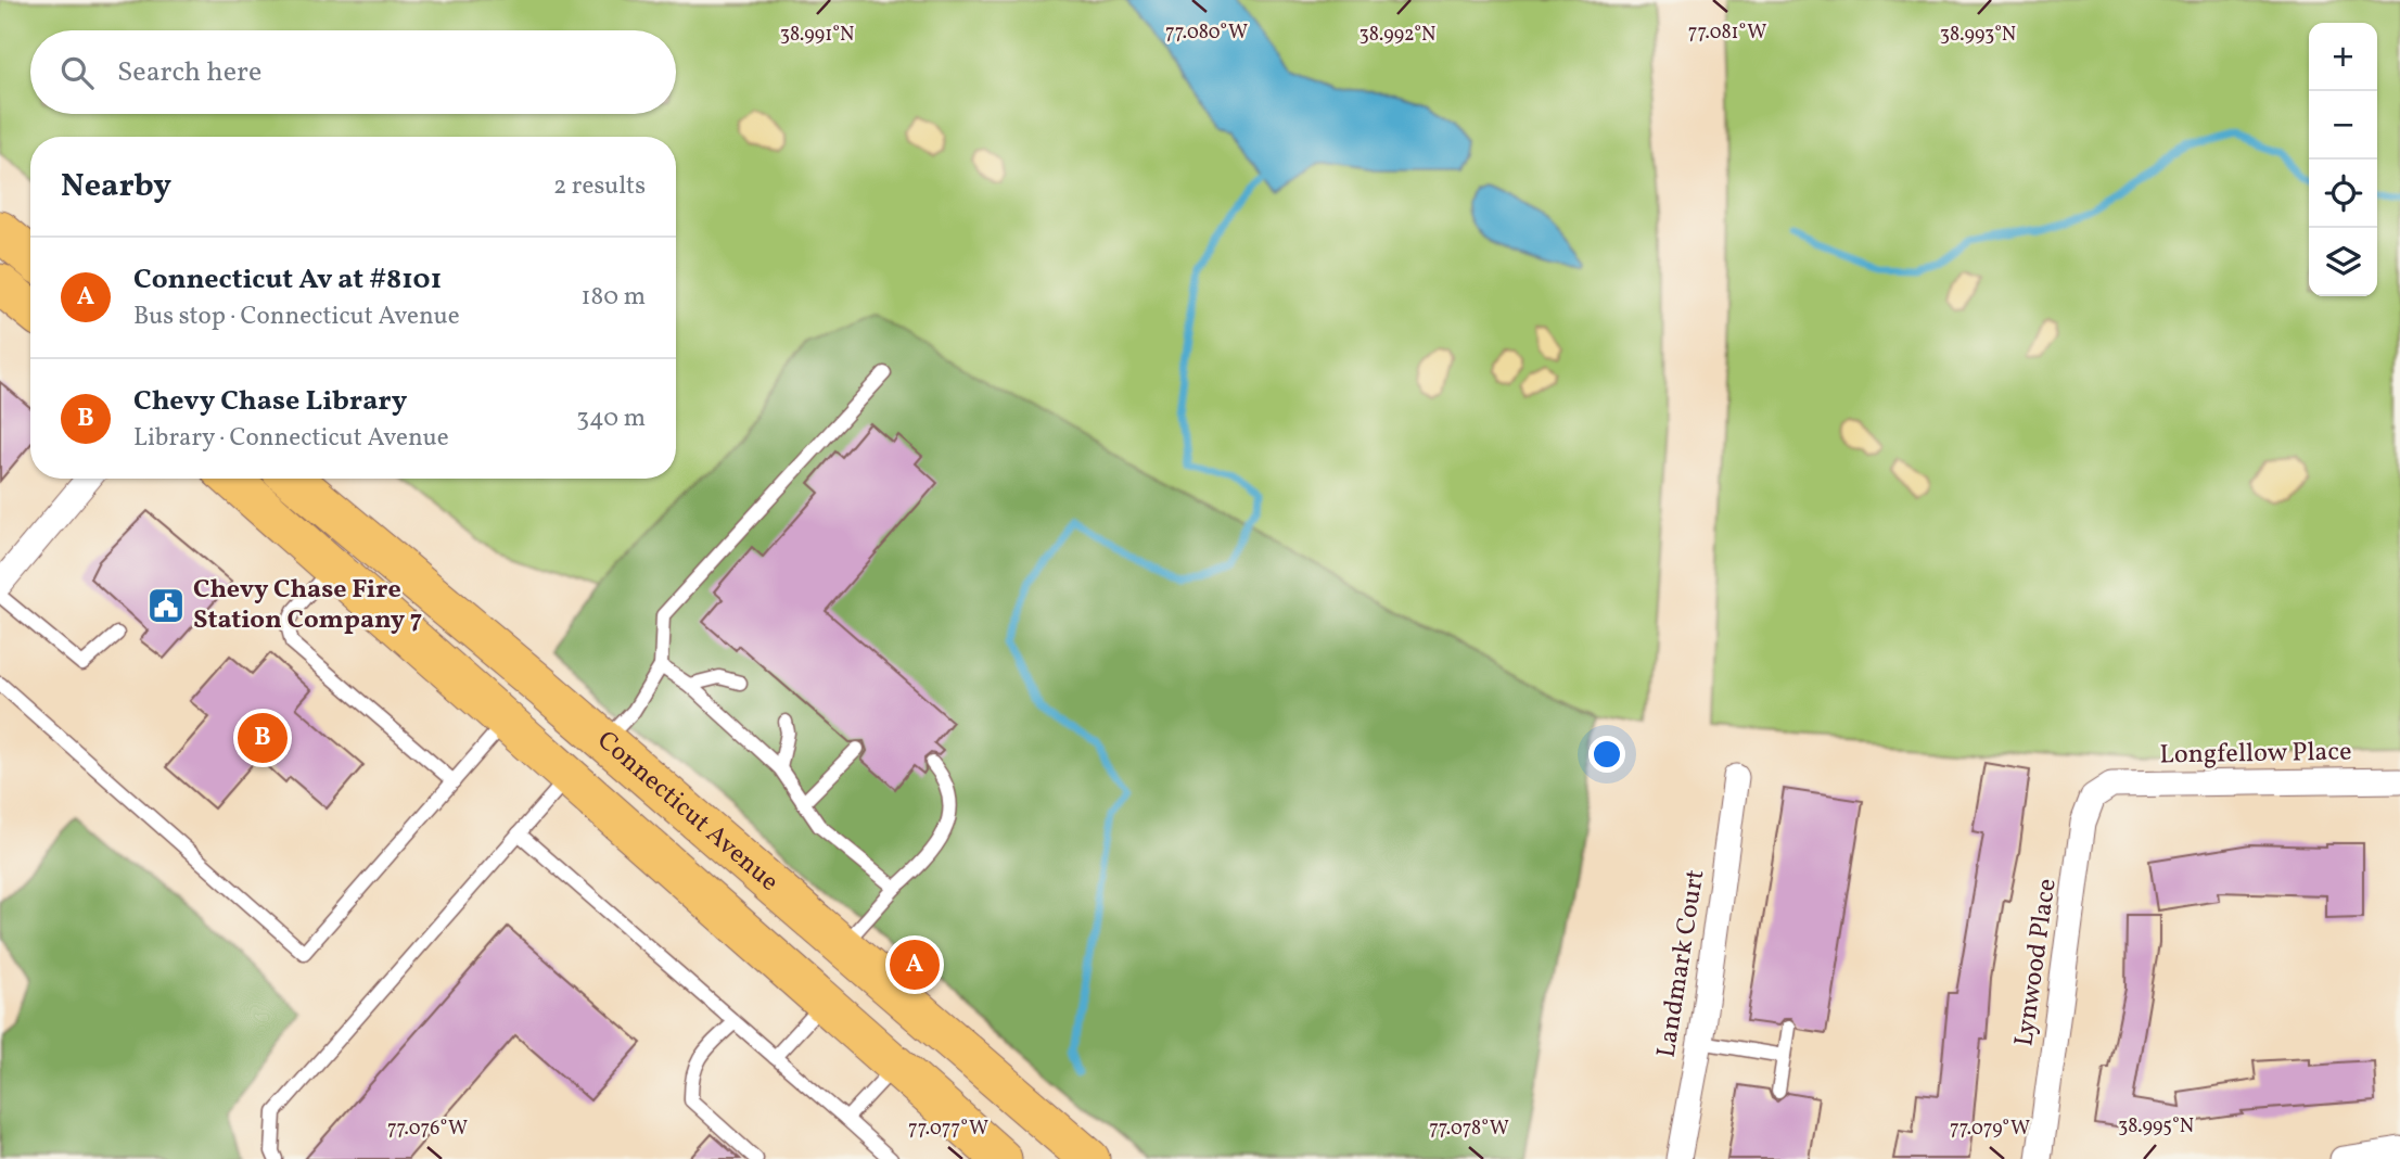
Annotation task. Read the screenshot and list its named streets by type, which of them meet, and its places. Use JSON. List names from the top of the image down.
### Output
{
  "streets": {
    "main road": ["Connecticut Avenue"],
    "street": ["Longfellow Place", "Lynwood Place", "Landmark Court"]
  },
  "crossings": [
    ["Longfellow Place", "Lynwood Place"]
  ],
  "places": {
    "public building": ["Chevy Chase Fire Station Company 7"]
  },
  "page": {
    "map_buttons": ["+", "−"],
    "search": "Search here",
    "heading": ["Nearby", "2 results"],
    "list": [
      {
        "mark": "A",
        "name": "Connecticut Av at #8101",
        "note": "Bus stop · Connecticut Avenue",
        "value": "180 m"
      },
      {
        "mark": "B",
        "name": "Chevy Chase Library",
        "note": "Library · Connecticut Avenue",
        "value": "340 m"
      }
    ],
    "pins": ["B", "A"]
  },
  "coordinates": [
    "77.080°W",
    "77.081°W",
    "38.991°N",
    "38.992°N",
    "38.993°N",
    "38.995°N",
    "77.076°W",
    "77.077°W",
    "77.078°W",
    "77.079°W"
  ]
}
